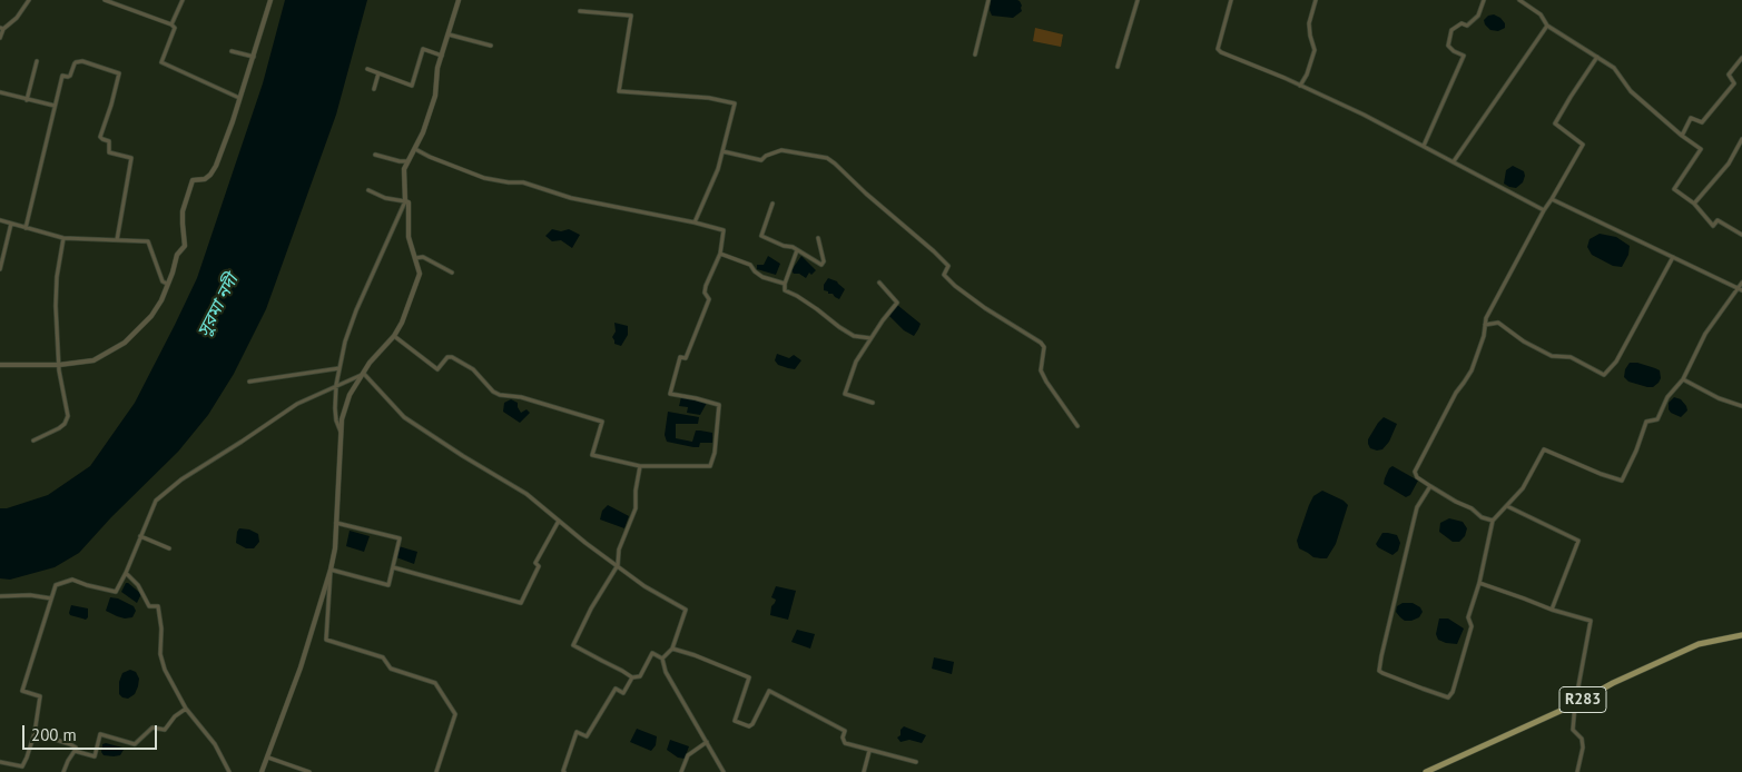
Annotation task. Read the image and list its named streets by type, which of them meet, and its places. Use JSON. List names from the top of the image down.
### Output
{
  "streets": {
    "main road": ["R283"]
  },
  "water": ["সুরমা নদী"],
  "scale_bar": "200 m"
}
